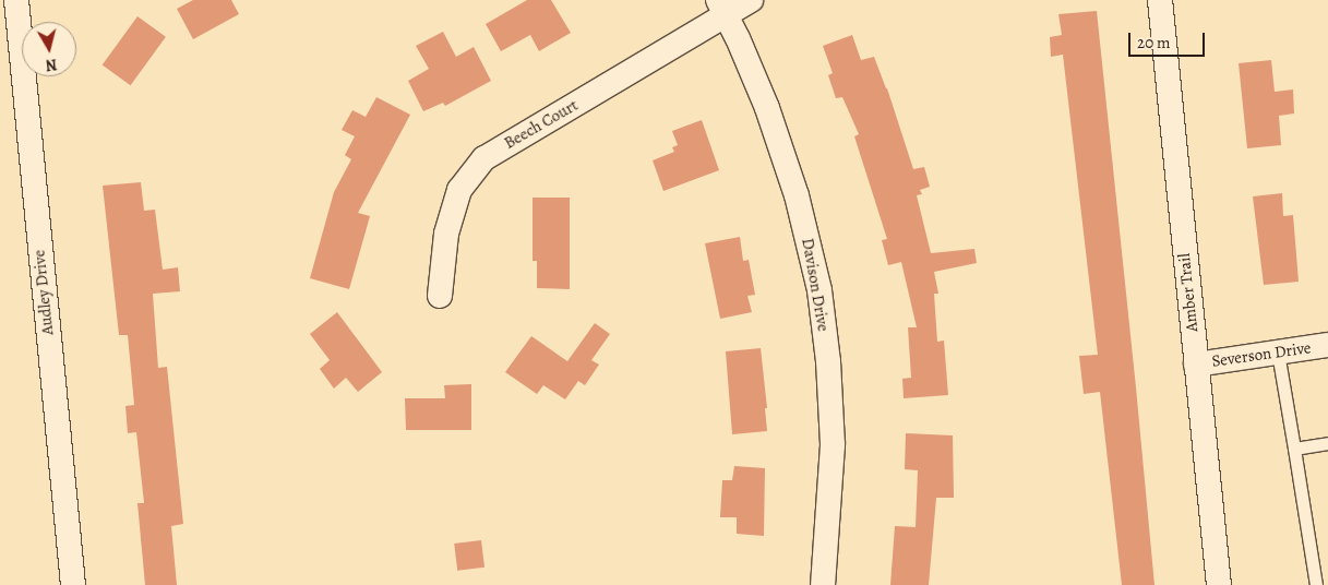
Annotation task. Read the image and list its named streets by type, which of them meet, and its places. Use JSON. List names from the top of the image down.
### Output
{
  "streets": {
    "street": [
      "Beech Court",
      "Davison Drive",
      "Audley Drive",
      "Amber Trail",
      "Severson Drive"
    ]
  },
  "crossings": [
    ["Beech Court", "Davison Drive"],
    ["Amber Trail", "Severson Drive"]
  ],
  "scale_bar": "20 m",
  "north": "bottom"
}
